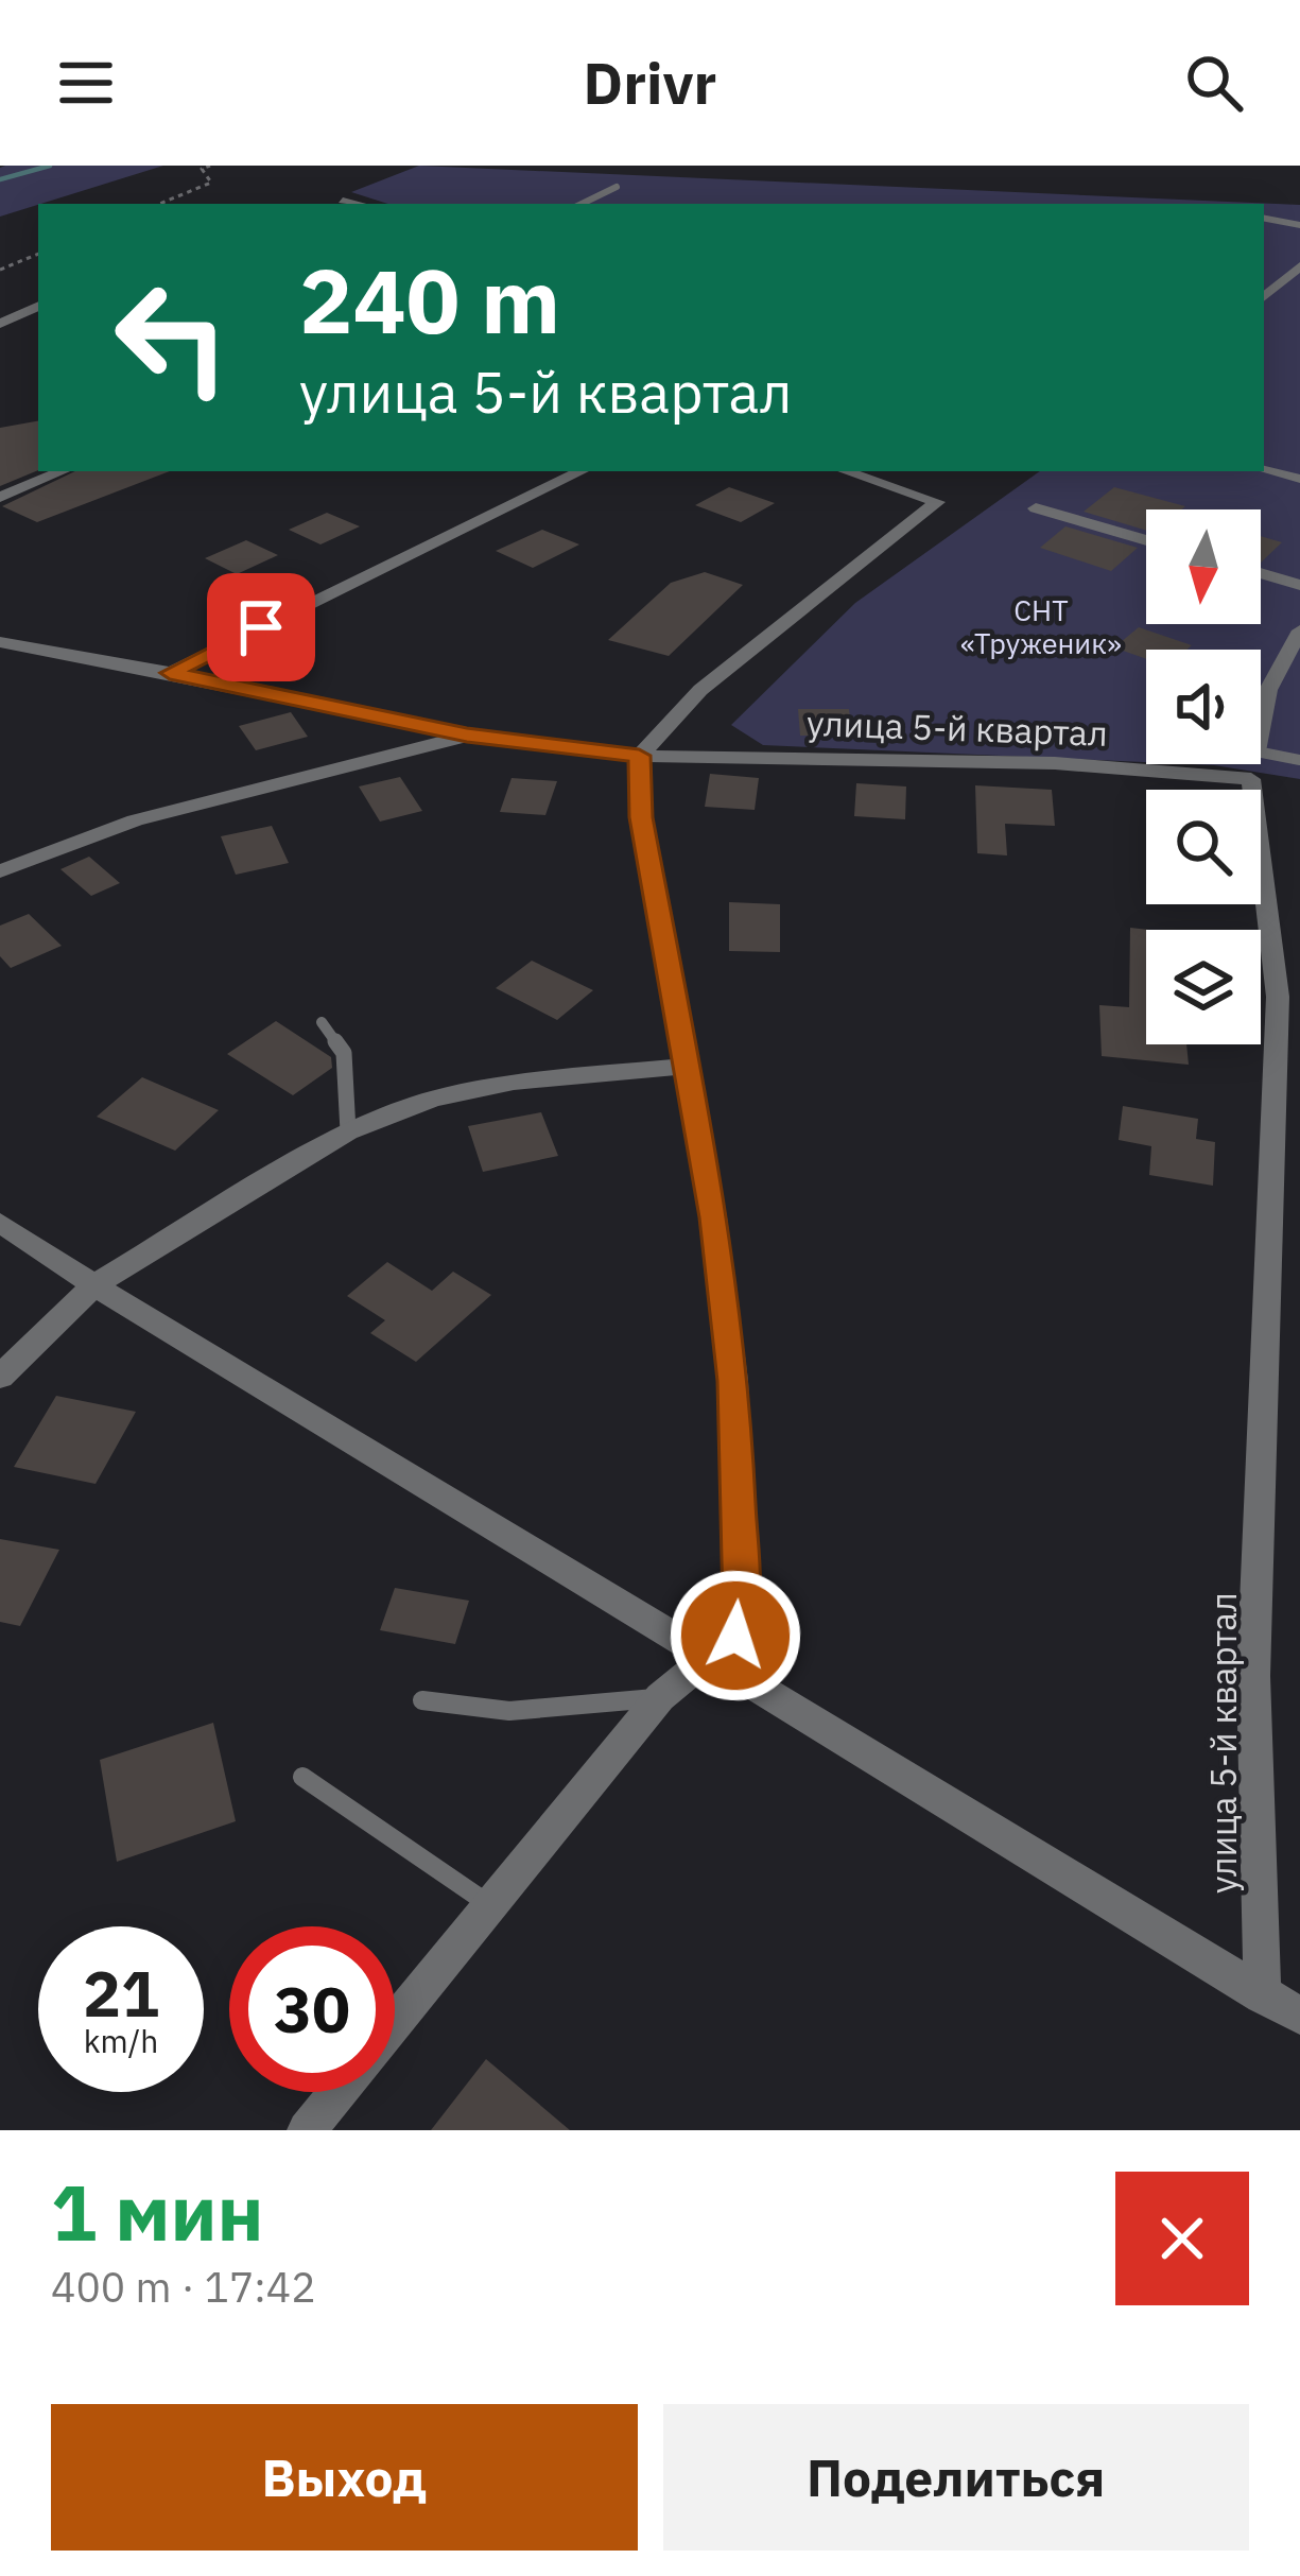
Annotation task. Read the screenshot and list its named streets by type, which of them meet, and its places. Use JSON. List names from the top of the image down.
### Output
{
  "streets": {
    "street": ["улица 5-й квартал"]
  },
  "parks": ["СНТ «Труженик»"],
  "north": "bottom",
  "page": {
    "header": "Drivr",
    "turn": ["240 m", "улица 5-й квартал"],
    "speed": "21 km/h",
    "limit": "30",
    "heading": ["1 мин", "400 m · 17:42"],
    "buttons": ["Выход", "Поделиться"]
  }
}
